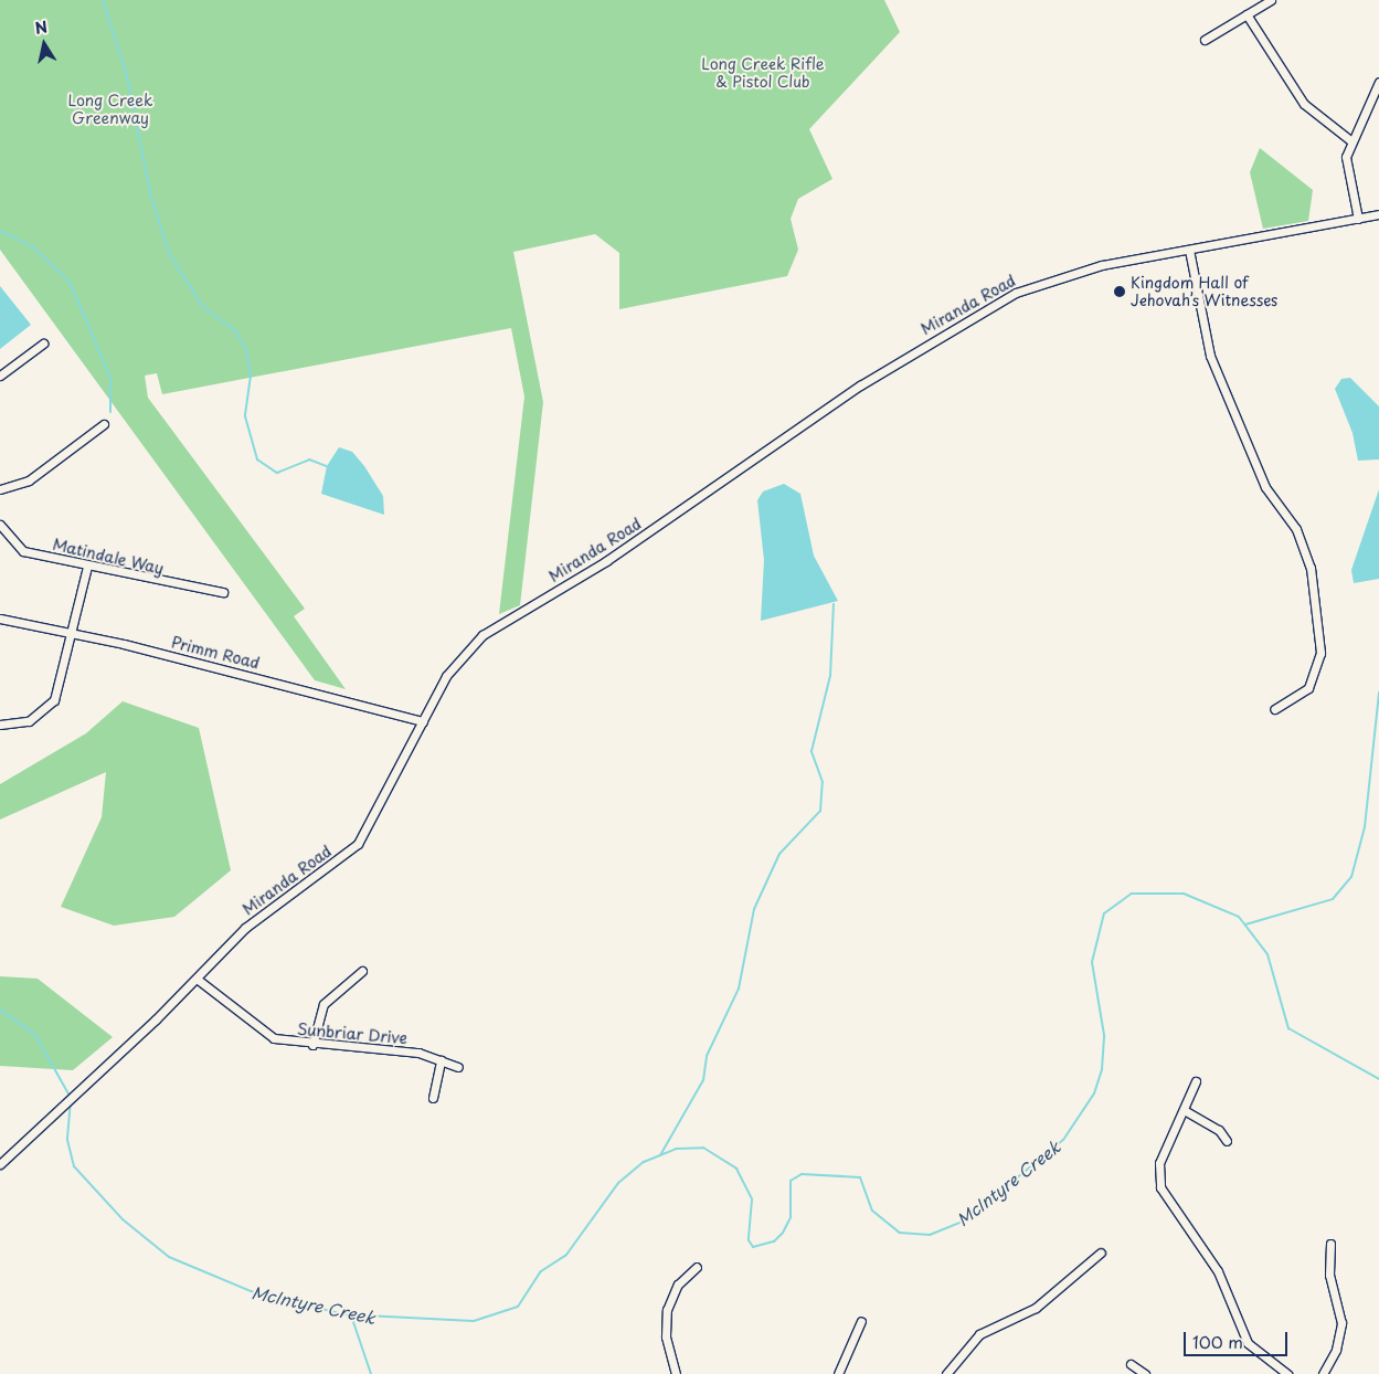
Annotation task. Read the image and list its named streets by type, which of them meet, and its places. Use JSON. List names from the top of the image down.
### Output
{
  "streets": {
    "street": [
      "Miranda Road",
      "Matindale Way",
      "Primm Road",
      "Sunbriar Drive"
    ]
  },
  "crossings": [
    ["Miranda Road", "Primm Road"],
    ["Miranda Road", "Sunbriar Drive"]
  ],
  "water": ["McIntyre Creek"],
  "parks": ["Long Creek Rifle & Pistol Club", "Long Creek Greenway"],
  "places": ["Kingdom Hall of Jehovah’s Witnesses"],
  "scale_bar": "100 m",
  "north": "top"
}
